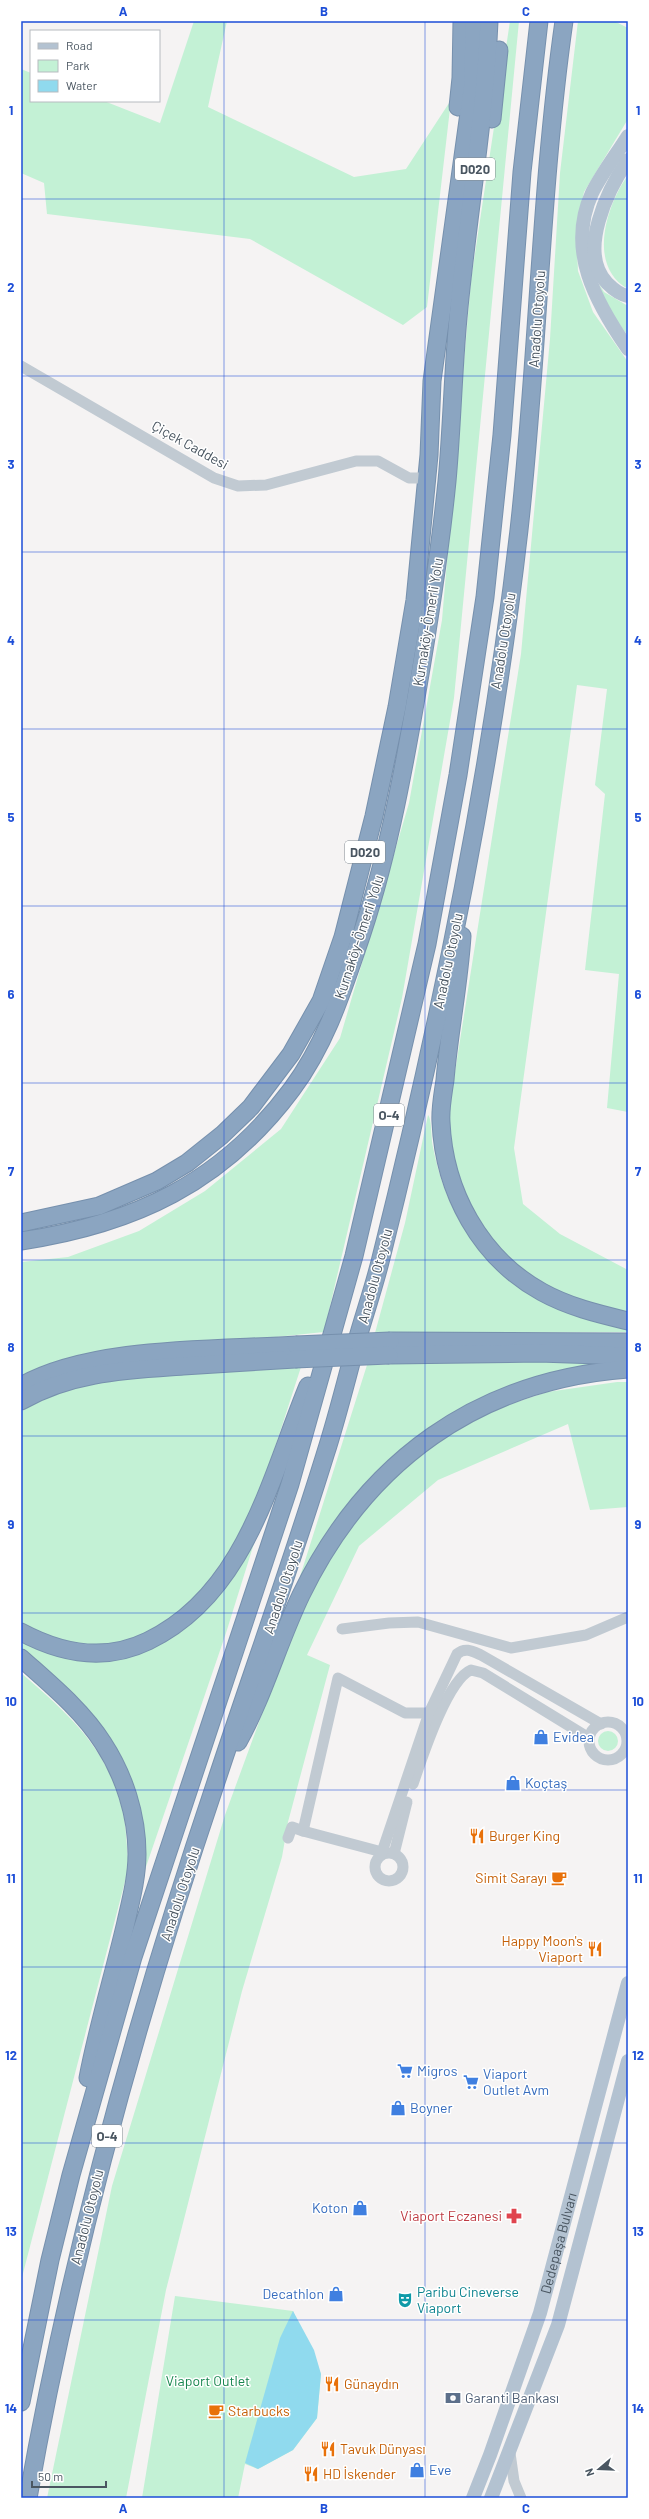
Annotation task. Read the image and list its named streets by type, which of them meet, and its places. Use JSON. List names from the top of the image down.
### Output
{
  "streets": {
    "highway": [
      "D020",
      "Anadolu Otoyolu",
      "Kurnaköy-Ömerli Yolu",
      "O-4"
    ],
    "main road": ["Dedepaşa Bulvarı"],
    "street": ["Çiçek Caddesi"]
  },
  "crossings": [
    ["D020", "Kurnaköy-Ömerli Yolu"],
    ["Çiçek Caddesi", "Kurnaköy-Ömerli Yolu"]
  ],
  "parks": ["Viaport Outlet"],
  "places": {
    "shop": [
      "Evidea",
      "Koçtaş",
      "Boyner",
      "Koton",
      "Decathlon",
      "Eve"
    ],
    "restaurant": [
      "Burger King",
      "Happy Moon's Viaport",
      "Günaydın",
      "Tavuk Dünyası",
      "HD İskender"
    ],
    "cafe": ["Simit Sarayı", "Starbucks"],
    "supermarket": ["Migros", "Viaport Outlet Avm"],
    "pharmacy": ["Viaport Eczanesi"],
    "theatre": ["Paribu Cineverse Viaport"],
    "bank": ["Garanti Bankası"]
  },
  "legend": ["Road", "Park", "Water"],
  "scale_bar": "50 m",
  "north": "left",
  "grid": {
    "columns": ["A", "B", "C"],
    "rows": [
      "1",
      "2",
      "3",
      "4",
      "5",
      "6",
      "7",
      "8",
      "9",
      "10",
      "11",
      "12",
      "13",
      "14"
    ]
  }
}
